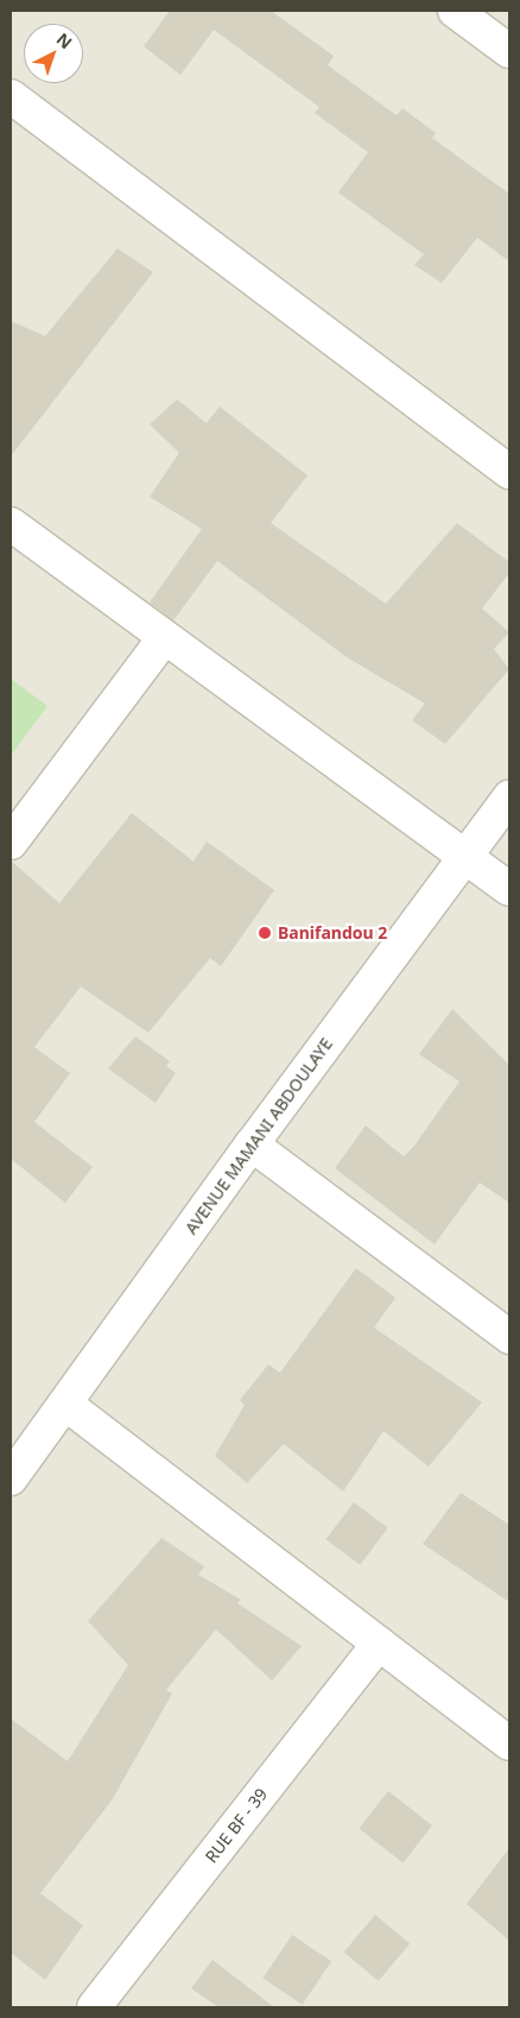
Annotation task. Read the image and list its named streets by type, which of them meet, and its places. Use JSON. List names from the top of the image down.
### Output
{
  "streets": {
    "street": ["AVENUE MAMANI ABDOULAYE", "RUE BF - 39"]
  },
  "places": ["Banifandou 2"],
  "north": "top right"
}
